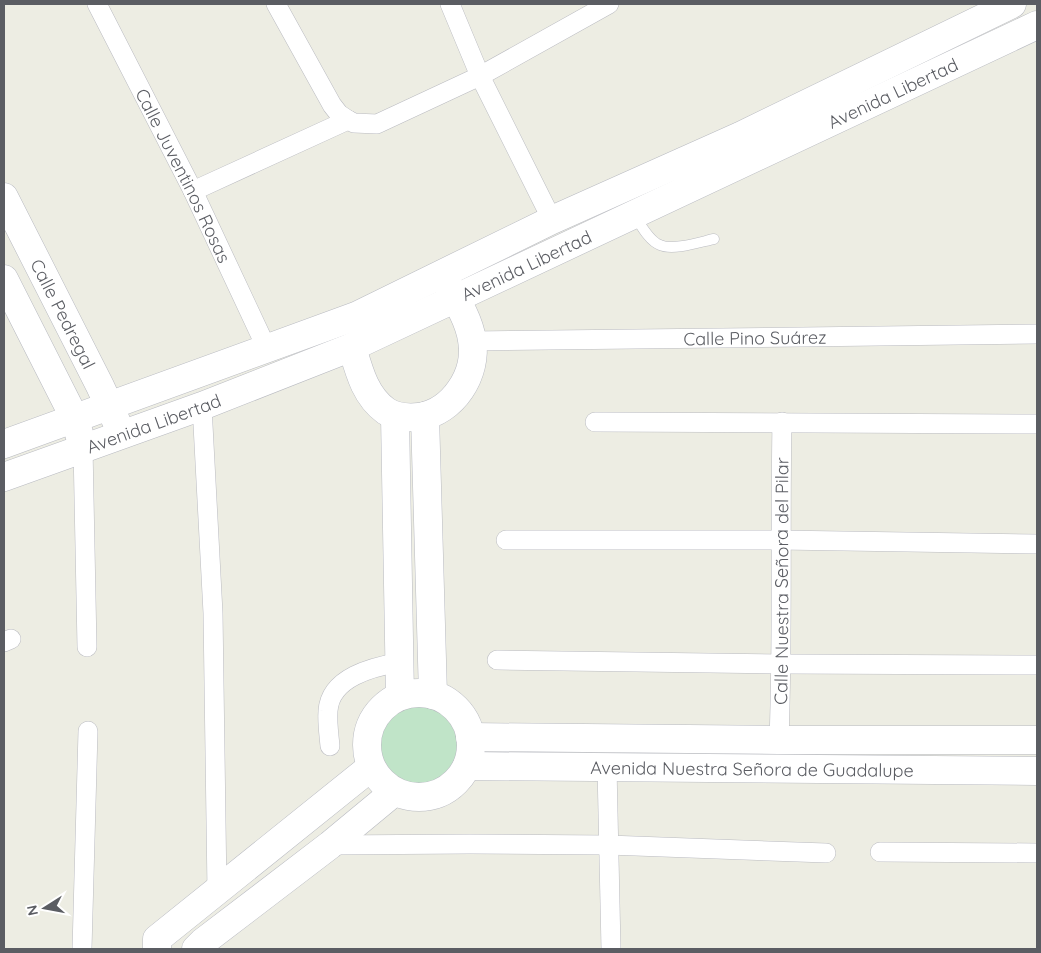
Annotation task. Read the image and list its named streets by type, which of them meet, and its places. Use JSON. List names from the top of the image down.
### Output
{
  "streets": {
    "street": [
      "Avenida Libertad",
      "Calle Juventinos Rosas",
      "Calle Pedregal",
      "Calle Pino Suárez",
      "Calle Nuestra Señora del Pilar",
      "Avenida Nuestra Señora de Guadalupe"
    ]
  },
  "crossings": [
    ["Avenida Libertad", "Calle Juventinos Rosas"],
    ["Avenida Libertad", "Calle Pedregal"],
    ["Avenida Libertad", "Calle Pino Suárez"],
    ["Calle Nuestra Señora del Pilar", "Avenida Nuestra Señora de Guadalupe"]
  ],
  "north": "left"
}
